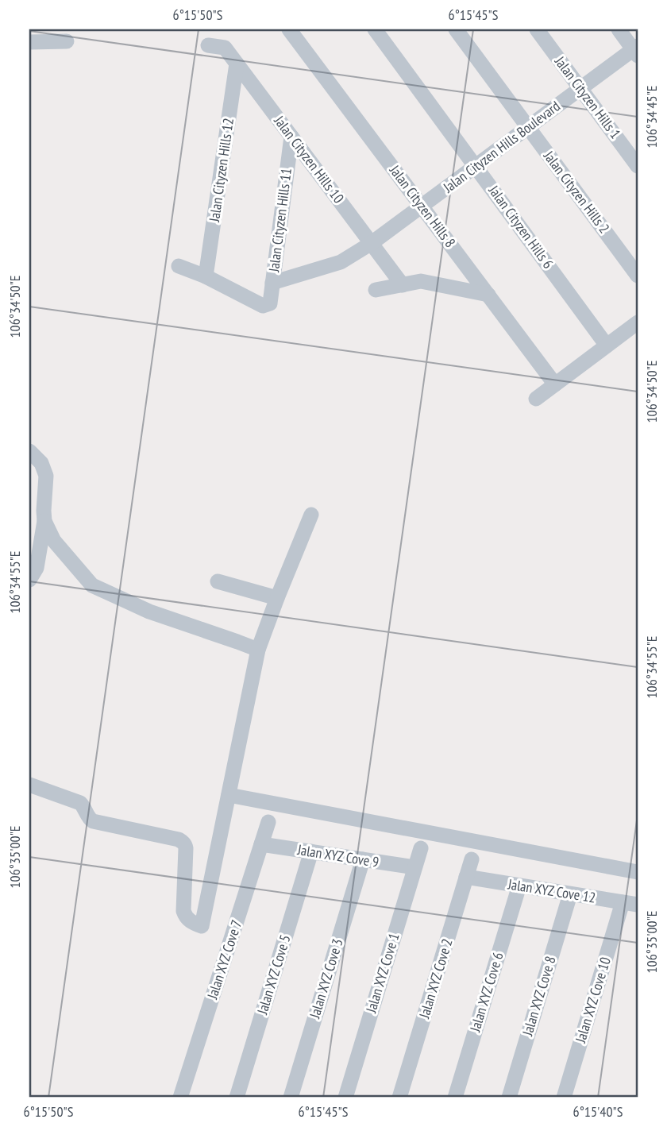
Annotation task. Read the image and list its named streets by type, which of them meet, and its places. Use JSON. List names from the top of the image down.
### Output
{
  "streets": {
    "street": [
      "Jalan Cityzen Hills 1",
      "Jalan Cityzen Hills Boulevard",
      "Jalan Cityzen Hills 10",
      "Jalan Cityzen Hills 12",
      "Jalan Cityzen Hills 2",
      "Jalan Cityzen Hills 8",
      "Jalan Cityzen Hills 11",
      "Jalan Cityzen Hills 6",
      "Jalan XYZ Cove 9",
      "Jalan XYZ Cove 12",
      "Jalan XYZ Cove 7",
      "Jalan XYZ Cove 1",
      "Jalan XYZ Cove 5",
      "Jalan XYZ Cove 3",
      "Jalan XYZ Cove 2",
      "Jalan XYZ Cove 6",
      "Jalan XYZ Cove 8",
      "Jalan XYZ Cove 10"
    ]
  },
  "crossings": [
    ["Jalan Cityzen Hills 1", "Jalan Cityzen Hills Boulevard"],
    ["Jalan Cityzen Hills Boulevard", "Jalan Cityzen Hills 10"],
    ["Jalan Cityzen Hills Boulevard", "Jalan Cityzen Hills 2"],
    ["Jalan Cityzen Hills Boulevard", "Jalan Cityzen Hills 8"],
    ["Jalan Cityzen Hills Boulevard", "Jalan Cityzen Hills 11"],
    ["Jalan Cityzen Hills Boulevard", "Jalan Cityzen Hills 6"],
    ["Jalan Cityzen Hills 10", "Jalan Cityzen Hills 12"],
    ["Jalan Cityzen Hills 10", "Jalan Cityzen Hills 11"],
    ["Jalan Cityzen Hills 12", "Jalan Cityzen Hills 11"],
    ["Jalan XYZ Cove 9", "Jalan XYZ Cove 7"],
    ["Jalan XYZ Cove 9", "Jalan XYZ Cove 1"],
    ["Jalan XYZ Cove 9", "Jalan XYZ Cove 5"],
    ["Jalan XYZ Cove 9", "Jalan XYZ Cove 3"],
    ["Jalan XYZ Cove 12", "Jalan XYZ Cove 2"],
    ["Jalan XYZ Cove 12", "Jalan XYZ Cove 6"],
    ["Jalan XYZ Cove 12", "Jalan XYZ Cove 8"],
    ["Jalan XYZ Cove 12", "Jalan XYZ Cove 10"]
  ],
  "coordinates": [
    "6°15'50\"S",
    "6°15'45\"S",
    "106°34'45\"E",
    "106°34'50\"E",
    "106°34'55\"E",
    "106°35'00\"E",
    "6°15'40\"S"
  ]
}
